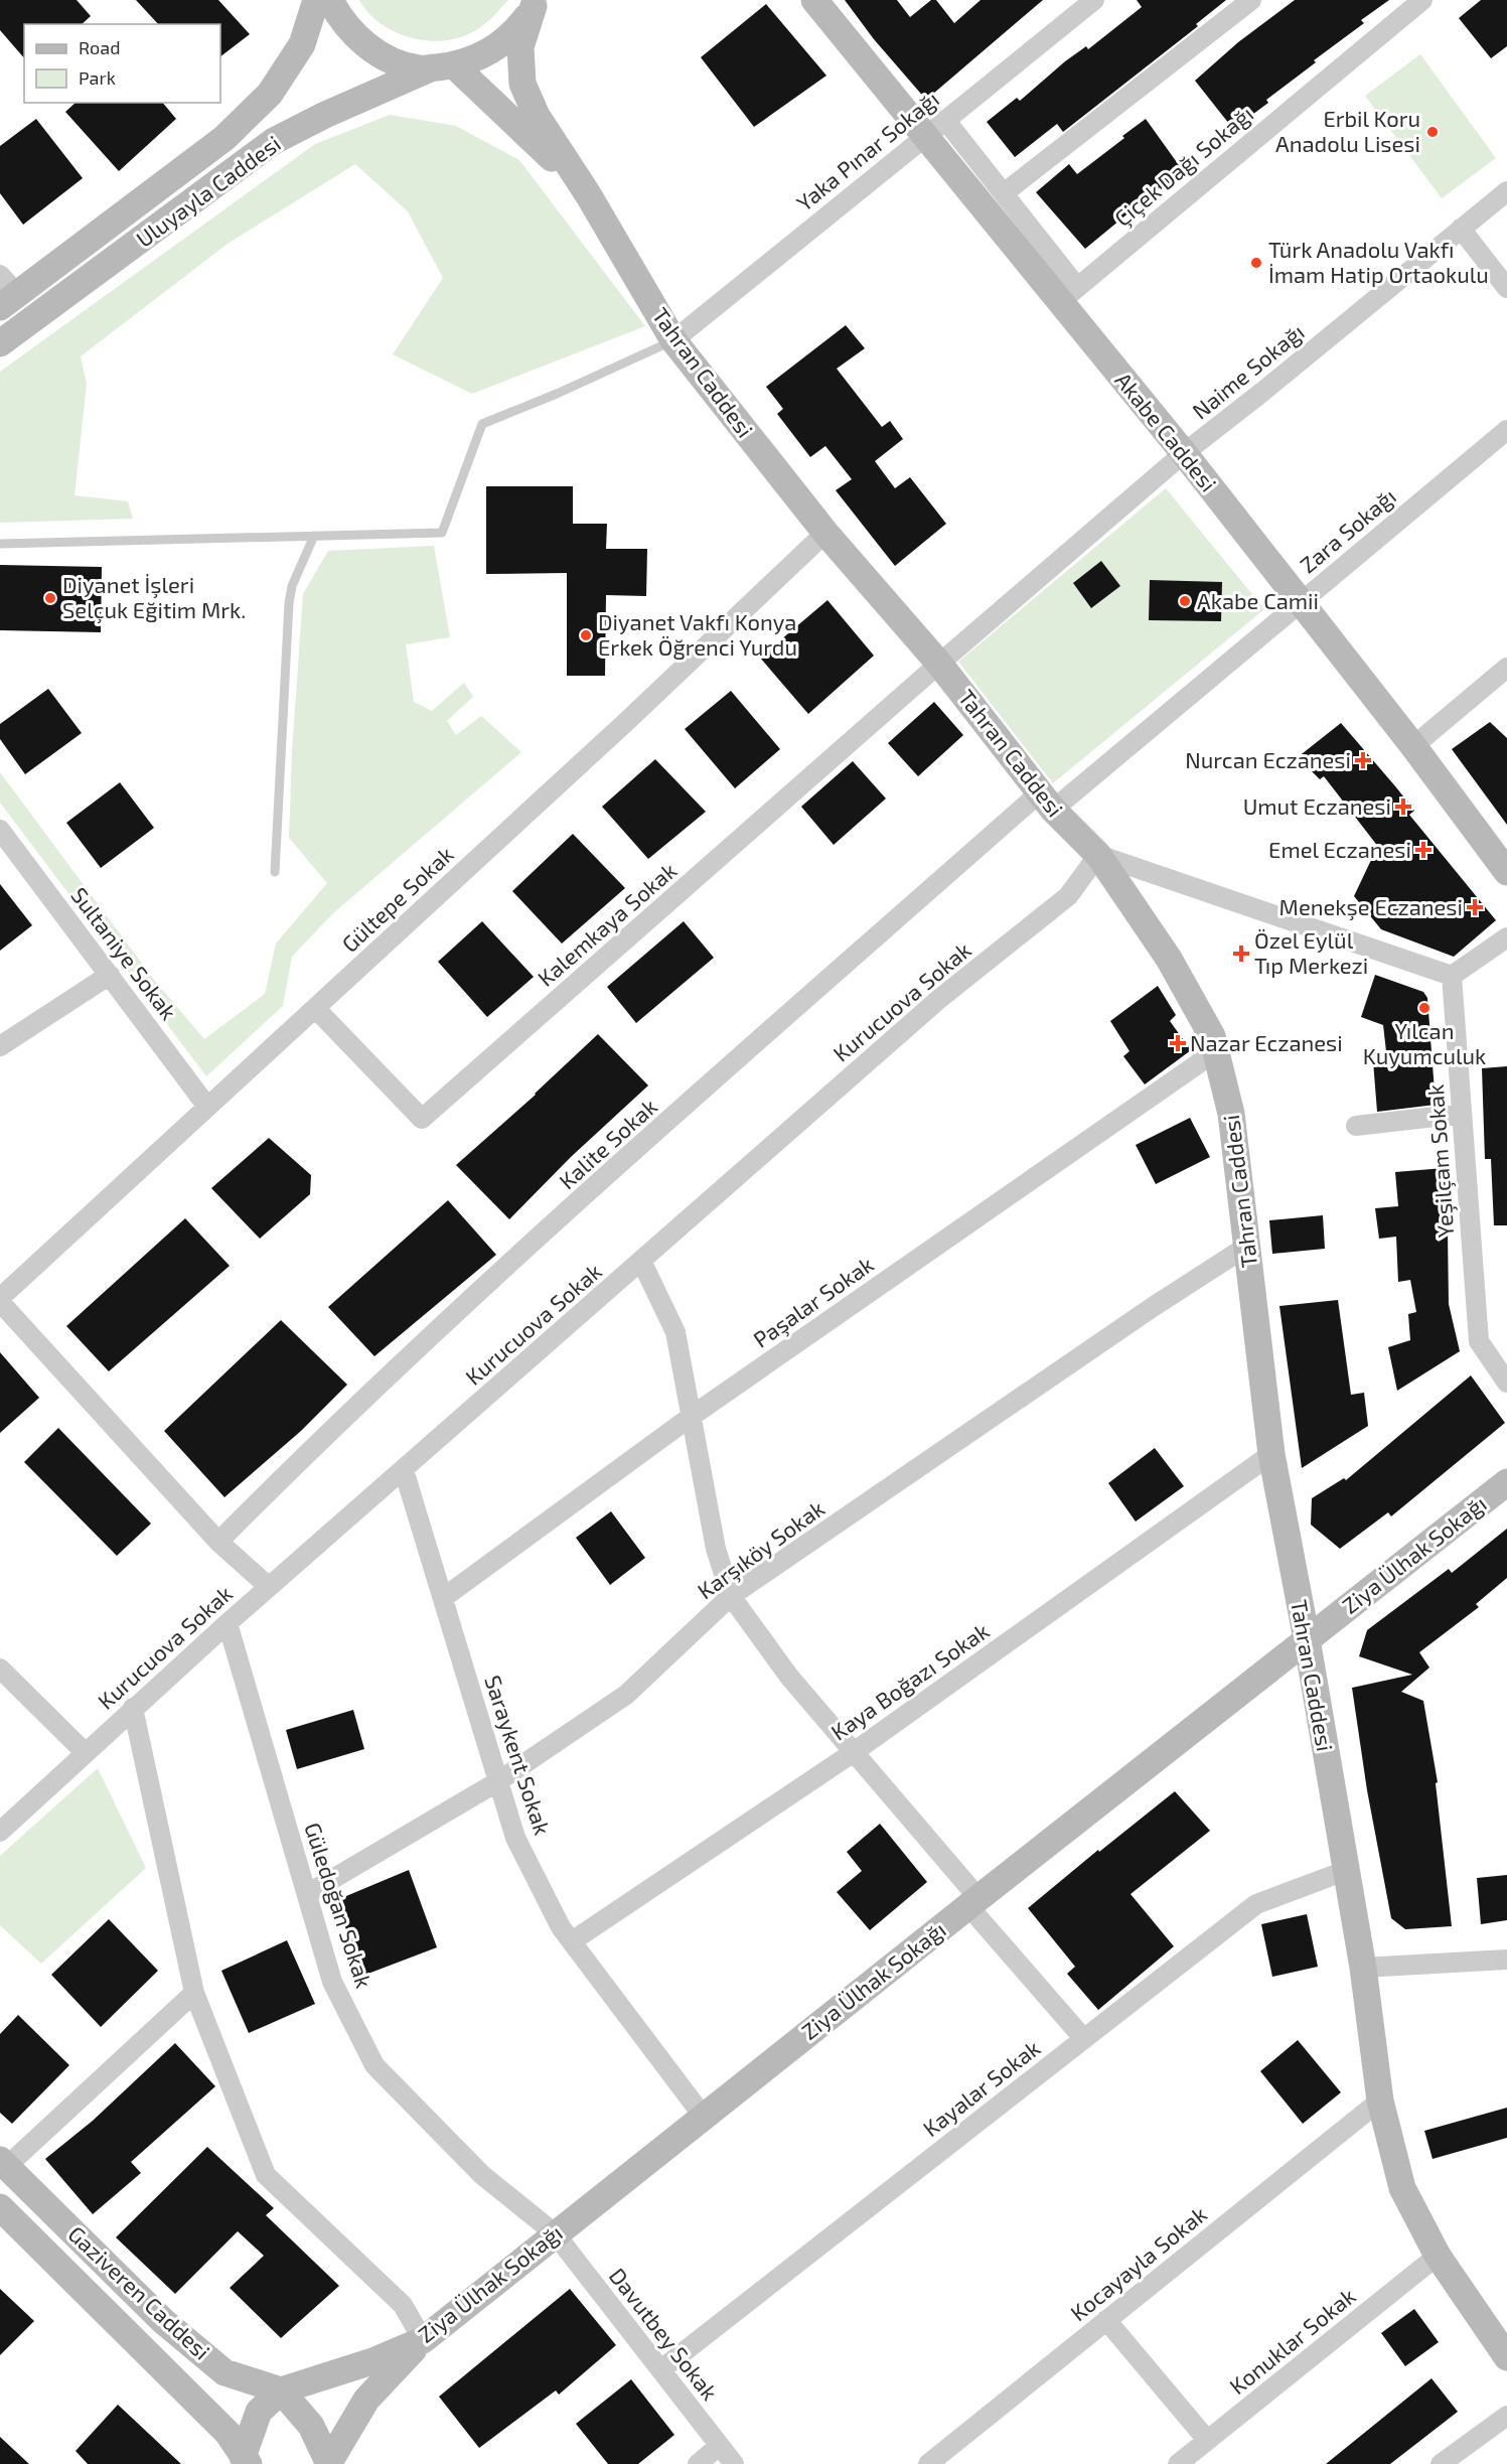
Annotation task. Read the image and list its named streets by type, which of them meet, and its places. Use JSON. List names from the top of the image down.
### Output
{
  "streets": {
    "street": [
      "Yaka Pınar Sokağı",
      "Çiçek Dağı Sokağı",
      "Uluyayla Caddesi",
      "Naime Sokağı",
      "Tahran Caddesi",
      "Akabe Caddesi",
      "Zara Sokağı",
      "Gültepe Sokak",
      "Kalemkaya Sokak",
      "Sultaniye Sokak",
      "Kurucuova Sokak",
      "Kalite Sokak",
      "Yeşilçam Sokak",
      "Paşalar Sokak",
      "Karşıköy Sokak",
      "Ziya Ülhak Sokağı",
      "Kaya Boğazı Sokak",
      "Saraykent Sokak",
      "Güledoğan Sokak",
      "Kayalar Sokak",
      "Kocayayla Sokak",
      "Gaziveren Caddesi",
      "Davutbey Sokak",
      "Konuklar Sokak"
    ]
  },
  "crossings": [
    ["Yaka Pınar Sokağı", "Tahran Caddesi"],
    ["Yaka Pınar Sokağı", "Akabe Caddesi"],
    ["Çiçek Dağı Sokağı", "Akabe Caddesi"],
    ["Uluyayla Caddesi", "Tahran Caddesi"],
    ["Naime Sokağı", "Tahran Caddesi"],
    ["Naime Sokağı", "Akabe Caddesi"],
    ["Naime Sokağı", "Kalemkaya Sokak"],
    ["Tahran Caddesi", "Zara Sokağı"],
    ["Tahran Caddesi", "Gültepe Sokak"],
    ["Tahran Caddesi", "Kalemkaya Sokak"],
    ["Tahran Caddesi", "Kurucuova Sokak"],
    ["Tahran Caddesi", "Kalite Sokak"],
    ["Tahran Caddesi", "Paşalar Sokak"],
    ["Tahran Caddesi", "Karşıköy Sokak"],
    ["Tahran Caddesi", "Ziya Ülhak Sokağı"],
    ["Tahran Caddesi", "Kaya Boğazı Sokak"],
    ["Tahran Caddesi", "Kayalar Sokak"],
    ["Tahran Caddesi", "Kocayayla Sokak"],
    ["Tahran Caddesi", "Konuklar Sokak"],
    ["Akabe Caddesi", "Zara Sokağı"],
    ["Zara Sokağı", "Kalite Sokak"],
    ["Gültepe Sokak", "Kalemkaya Sokak"],
    ["Gültepe Sokak", "Sultaniye Sokak"],
    ["Kurucuova Sokak", "Saraykent Sokak"],
    ["Kurucuova Sokak", "Güledoğan Sokak"],
    ["Paşalar Sokak", "Saraykent Sokak"],
    ["Karşıköy Sokak", "Saraykent Sokak"],
    ["Karşıköy Sokak", "Güledoğan Sokak"],
    ["Ziya Ülhak Sokağı", "Saraykent Sokak"],
    ["Ziya Ülhak Sokağı", "Güledoğan Sokak"],
    ["Ziya Ülhak Sokağı", "Gaziveren Caddesi"],
    ["Ziya Ülhak Sokağı", "Davutbey Sokak"],
    ["Kaya Boğazı Sokak", "Saraykent Sokak"],
    ["Güledoğan Sokak", "Davutbey Sokak"],
    ["Kayalar Sokak", "Davutbey Sokak"]
  ],
  "places": {
    "other": [
      "Erbil Koru Anadolu Lisesi",
      "Türk Anadolu Vakfı İmam Hatip Ortaokulu",
      "Diyanet İşleri Selçuk Eğitim Mrk.",
      "Akabe Camii",
      "Diyanet Vakfı Konya Erkek Öğrenci Yurdu",
      "Yılcan Kuyumculuk"
    ],
    "health": [
      "Nurcan Eczanesi",
      "Umut Eczanesi",
      "Emel Eczanesi",
      "Menekşe Eczanesi",
      "Özel Eylül Tıp Merkezi",
      "Nazar Eczanesi"
    ]
  },
  "legend": ["Road", "Park"]
}
